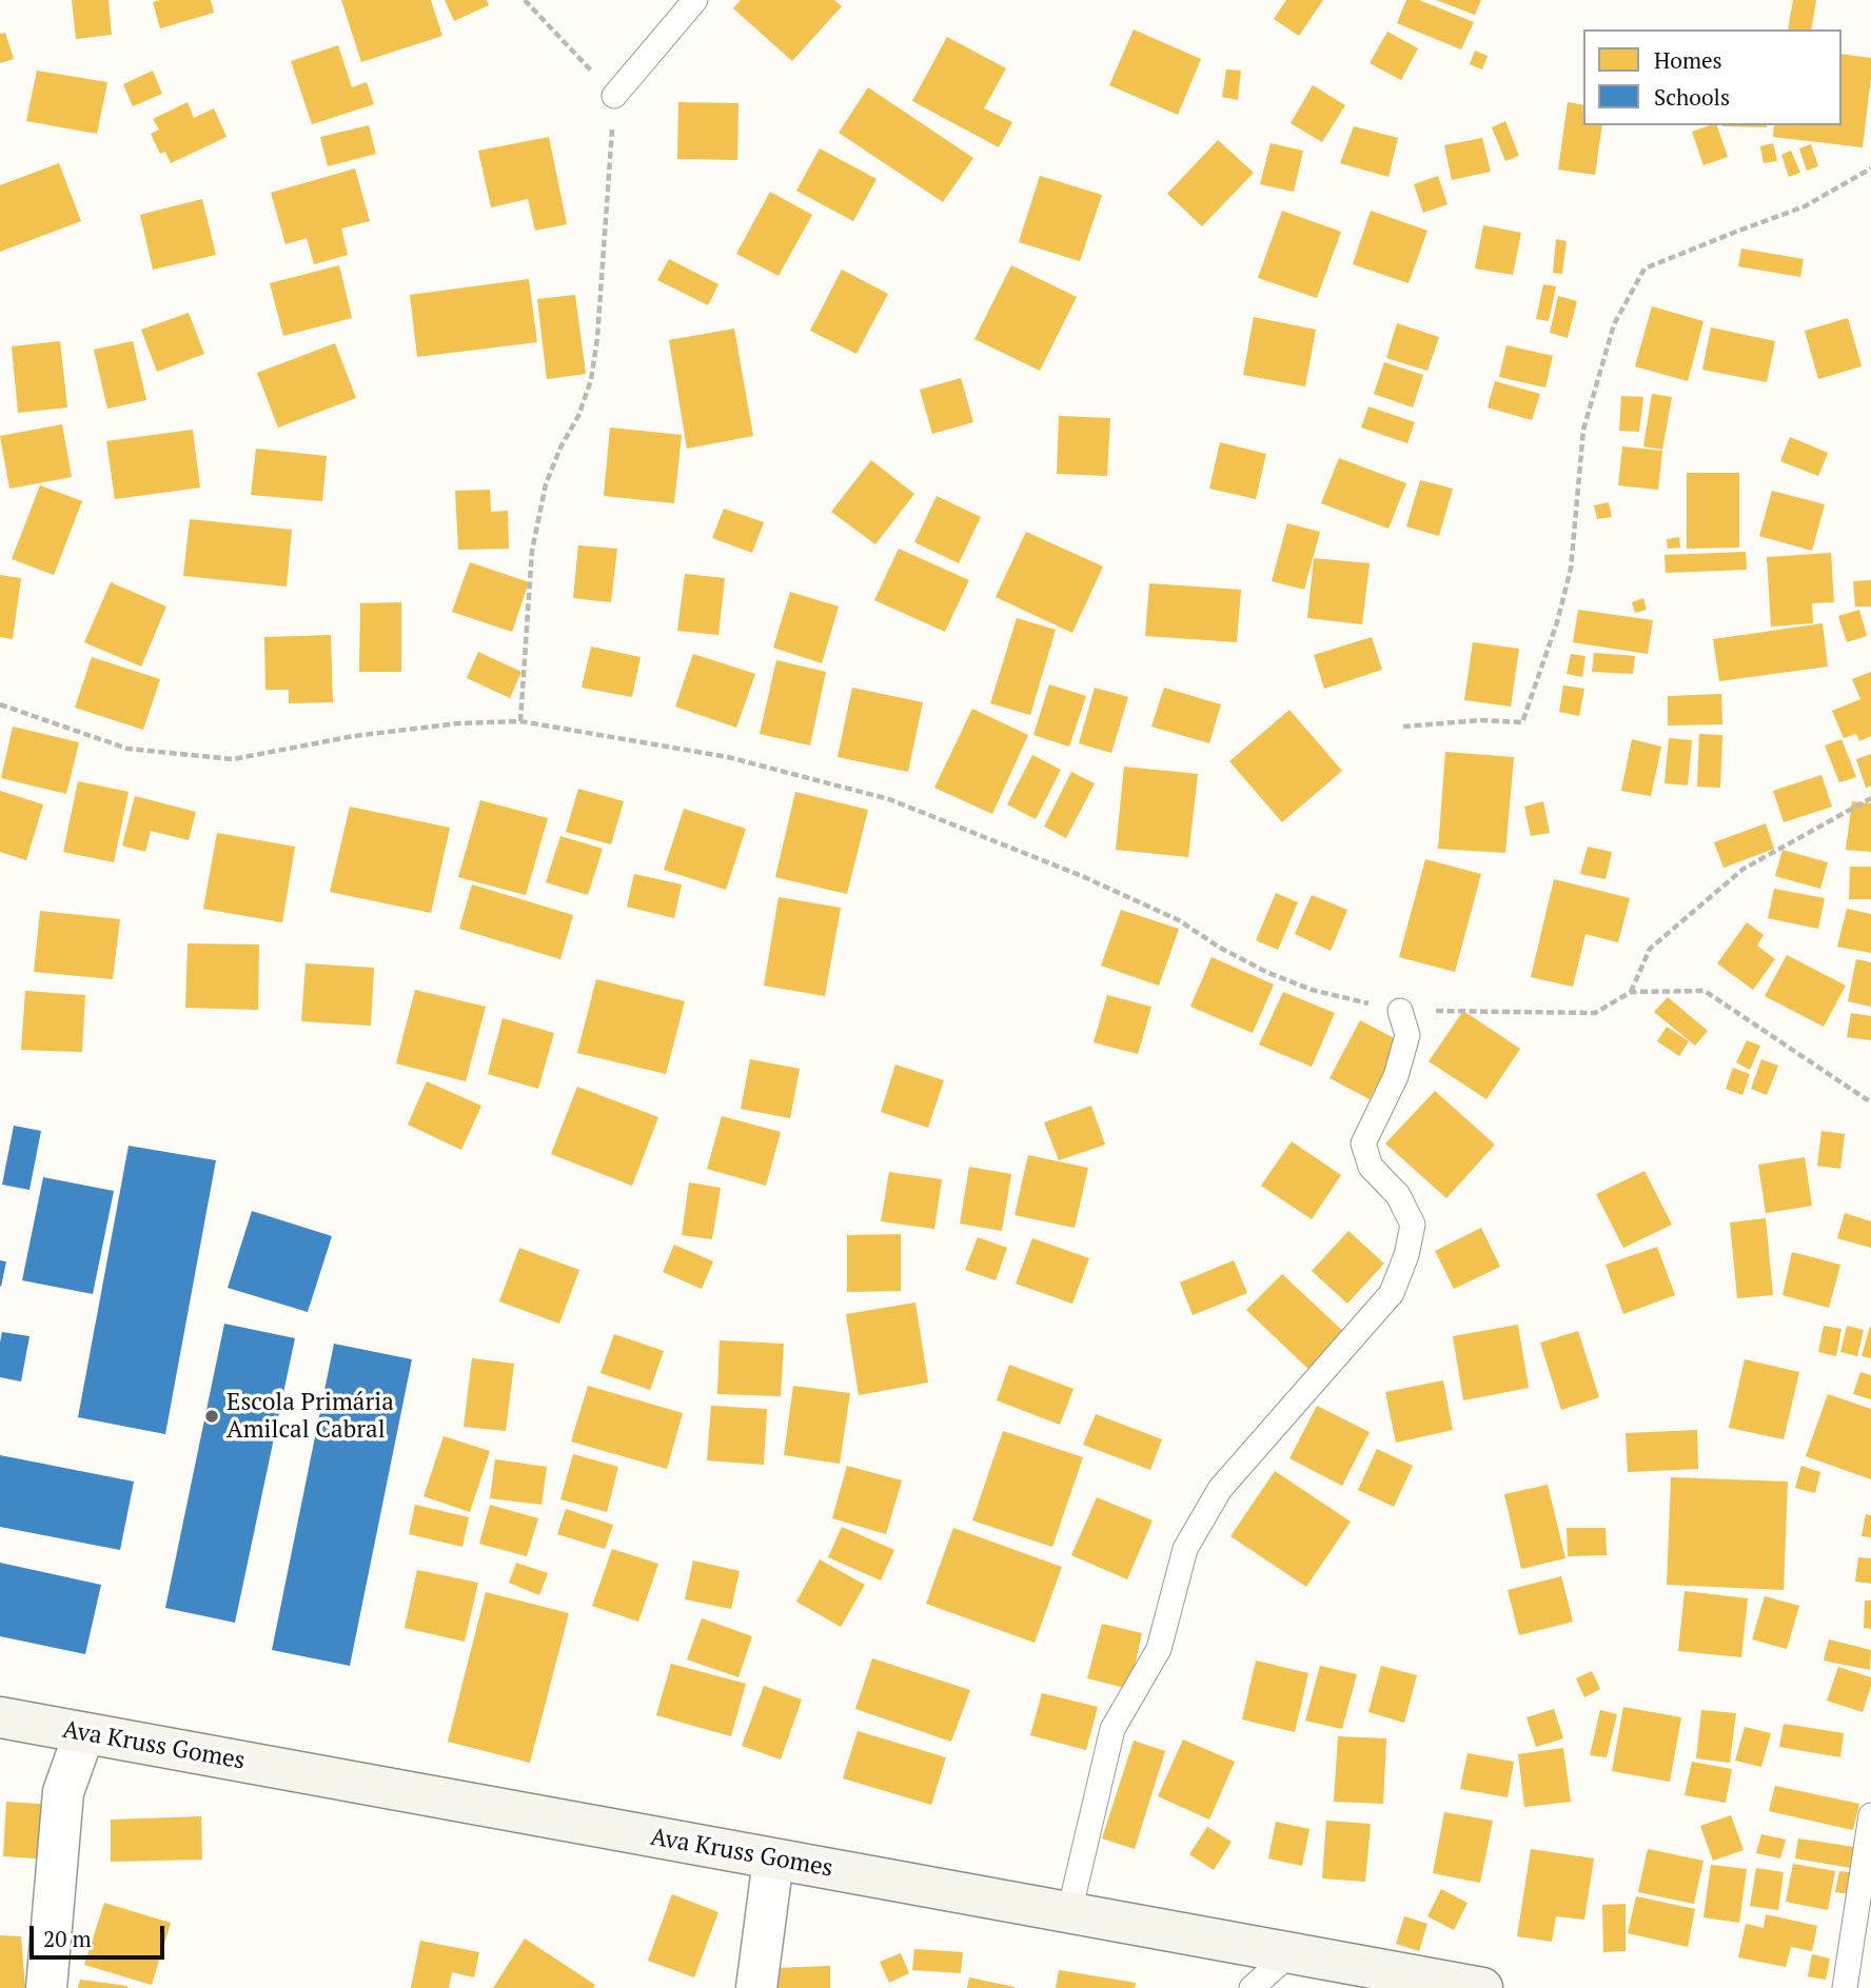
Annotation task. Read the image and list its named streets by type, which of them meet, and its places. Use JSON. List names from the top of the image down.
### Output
{
  "streets": {
    "street": ["Ava Kruss Gomes"]
  },
  "places": ["Escola Primária Amilcal Cabral"],
  "legend": ["Homes", "Schools"],
  "scale_bar": "20 m"
}
